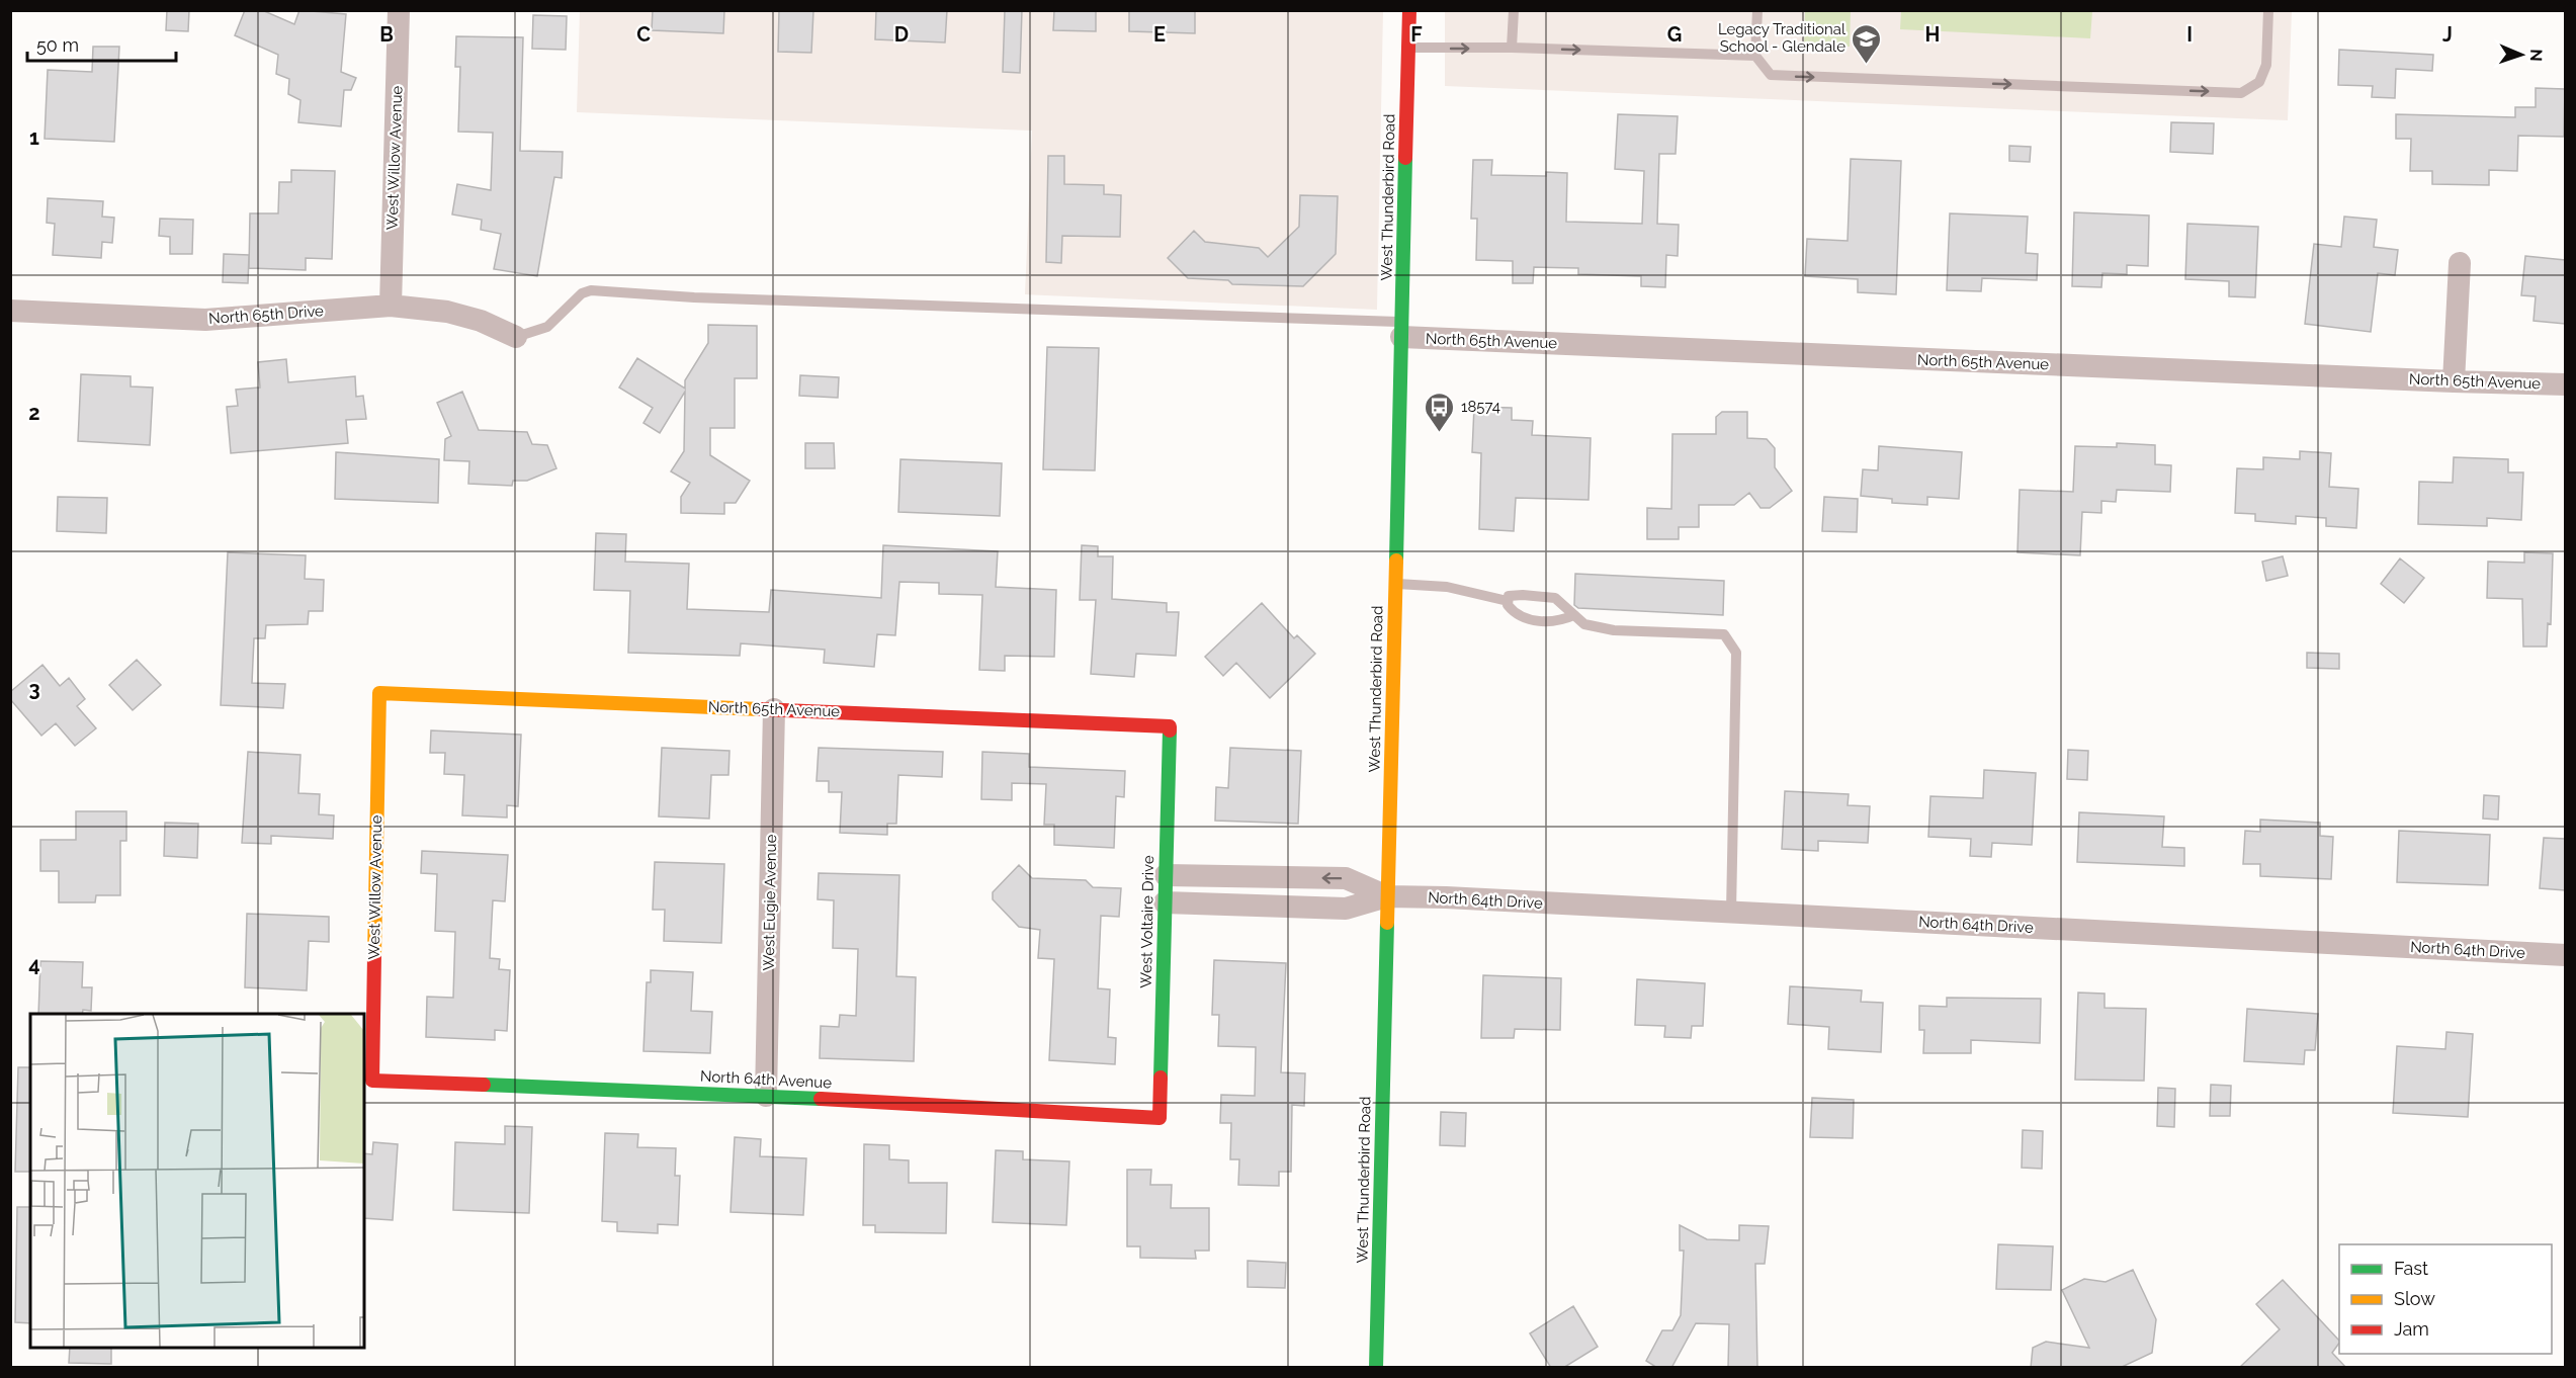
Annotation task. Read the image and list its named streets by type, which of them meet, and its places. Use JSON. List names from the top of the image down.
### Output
{
  "streets": {
    "street": [
      "West Willow Avenue",
      "West Thunderbird Road",
      "North 65th Drive",
      "North 65th Avenue",
      "North 64th Drive",
      "West Eugie Avenue",
      "West Voltaire Drive",
      "North 64th Avenue"
    ]
  },
  "crossings": [
    ["West Willow Avenue", "North 65th Drive"],
    ["West Willow Avenue", "North 65th Avenue"],
    ["West Willow Avenue", "North 64th Avenue"],
    ["West Thunderbird Road", "North 65th Avenue"],
    ["West Thunderbird Road", "North 64th Drive"],
    ["North 65th Avenue", "West Eugie Avenue"],
    ["North 65th Avenue", "West Voltaire Drive"],
    ["North 64th Drive", "West Voltaire Drive"],
    ["West Eugie Avenue", "North 64th Avenue"],
    ["West Voltaire Drive", "North 64th Avenue"]
  ],
  "places": {
    "school or university": ["Legacy Traditional School - Glendale"],
    "bus stop": ["18574"]
  },
  "legend": ["Fast", "Slow", "Jam"],
  "scale_bar": "50 m",
  "north": "right",
  "grid": {
    "columns": [
      "B",
      "C",
      "D",
      "E",
      "F",
      "G",
      "H",
      "I",
      "J"
    ],
    "rows": [
      "1",
      "2",
      "3",
      "4"
    ]
  }
}
